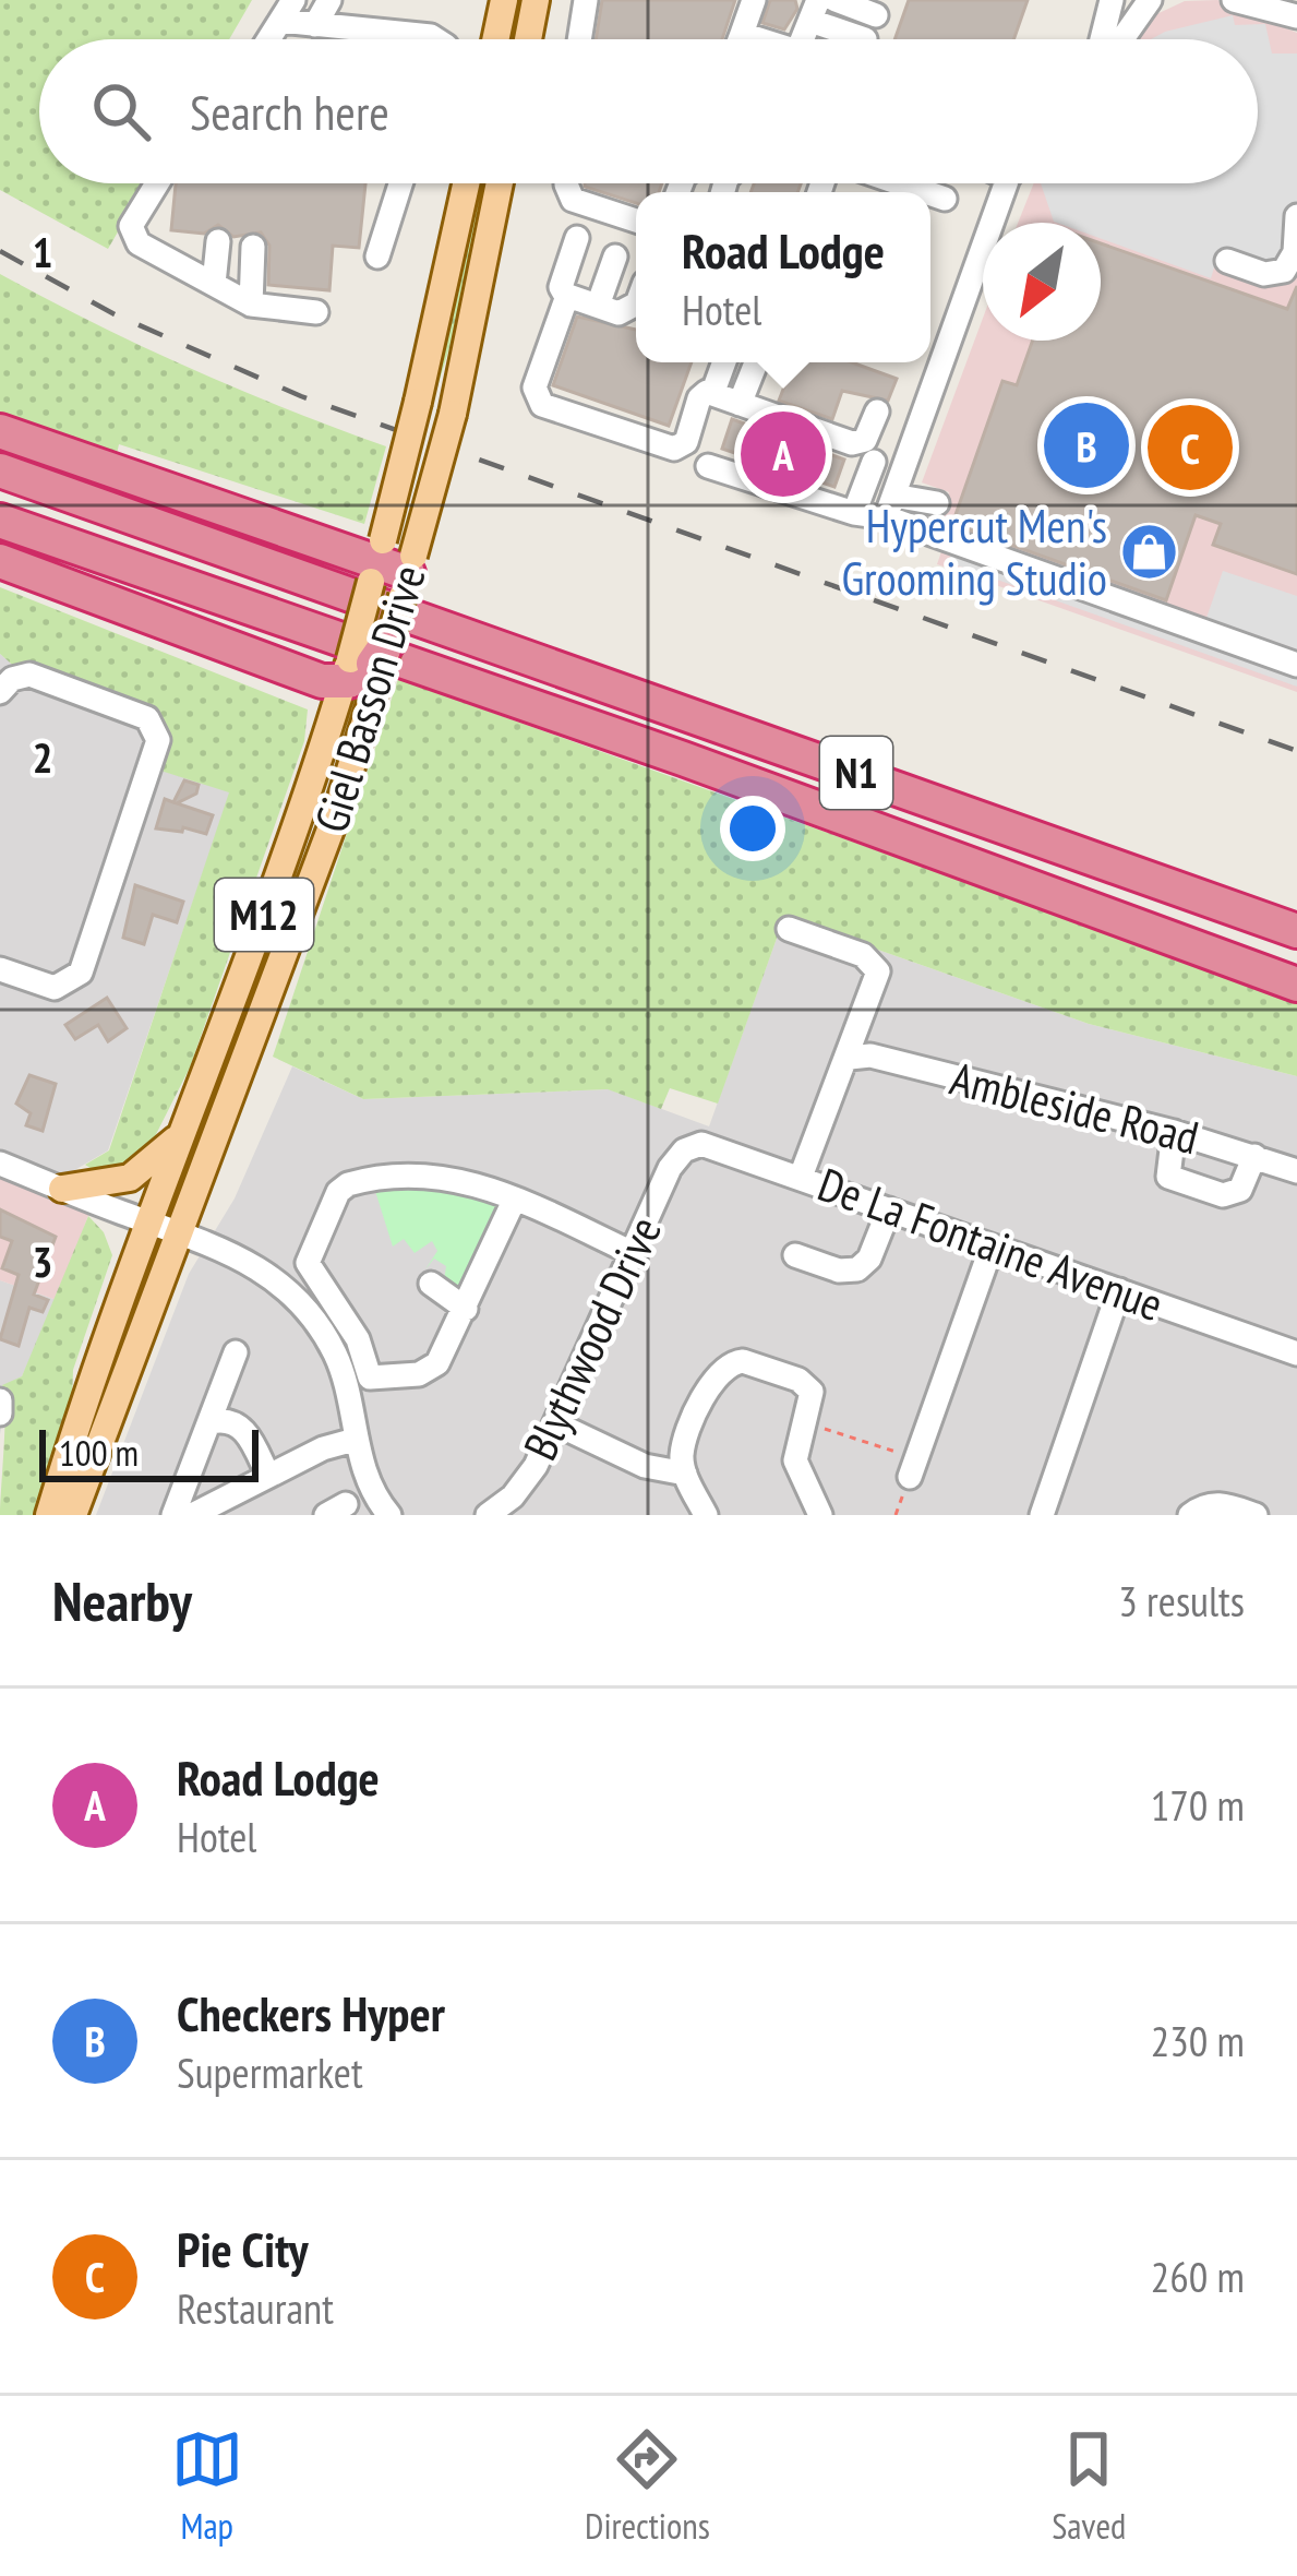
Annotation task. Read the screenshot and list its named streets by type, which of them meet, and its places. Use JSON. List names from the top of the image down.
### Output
{
  "streets": {
    "highway": ["N1"],
    "main road": ["Giel Basson Drive", "M12"],
    "street": ["Ambleside Road", "De La Fontaine Avenue", "Blythwood Drive"]
  },
  "crossings": [
    ["De La Fontaine Avenue", "Blythwood Drive"]
  ],
  "places": {
    "shop": ["Hypercut Men's Grooming Studio"]
  },
  "scale_bar": "100 m",
  "north": "bottom left",
  "page": {
    "search": "Search here",
    "popup": ["Road Lodge", "Hotel"],
    "pins": ["B", "C", "A"],
    "scale": "100 m",
    "heading": ["Nearby", "3 results"],
    "list": [
      {
        "mark": "A",
        "name": "Road Lodge",
        "note": "Hotel",
        "value": "170 m"
      },
      {
        "mark": "B",
        "name": "Checkers Hyper",
        "note": "Supermarket",
        "value": "230 m"
      },
      {
        "mark": "C",
        "name": "Pie City",
        "note": "Restaurant",
        "value": "260 m"
      }
    ],
    "nav": ["Map", "Directions", "Saved"]
  },
  "grid": {
    "rows": ["1", "2", "3"]
  }
}
